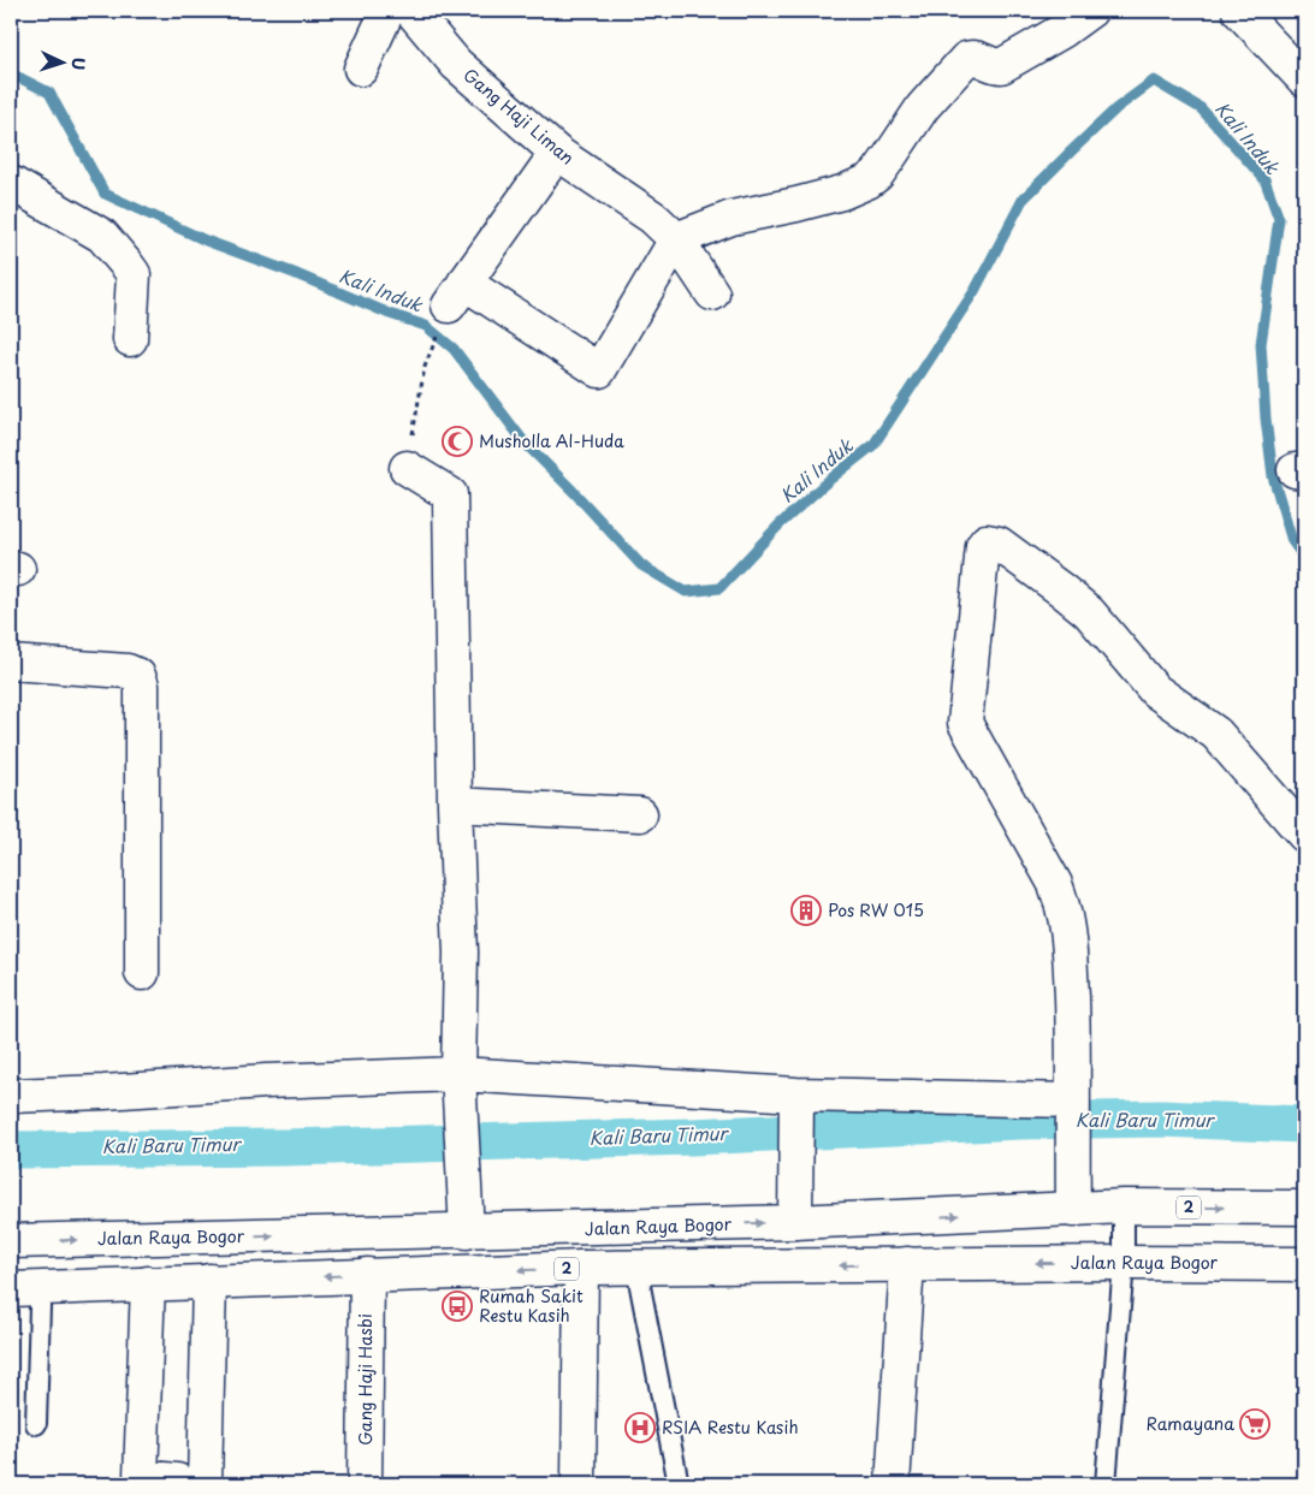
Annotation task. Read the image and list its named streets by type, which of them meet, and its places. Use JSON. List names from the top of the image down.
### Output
{
  "streets": {
    "main road": [
      "Gang Haji Liman",
      "2",
      "Jalan Raya Bogor",
      "Gang Haji Hasbi"
    ]
  },
  "crossings": [
    ["Jalan Raya Bogor", "Gang Haji Hasbi"]
  ],
  "water": ["Kali Induk", "Kali Baru Timur"],
  "places": {
    "mosque": ["Musholla Al-Huda"],
    "building": ["Pos RW 015"],
    "bus stop": ["Rumah Sakit Restu Kasih"],
    "supermarket": ["Ramayana"],
    "hospital": ["RSIA Restu Kasih"]
  },
  "north": "right"
}
